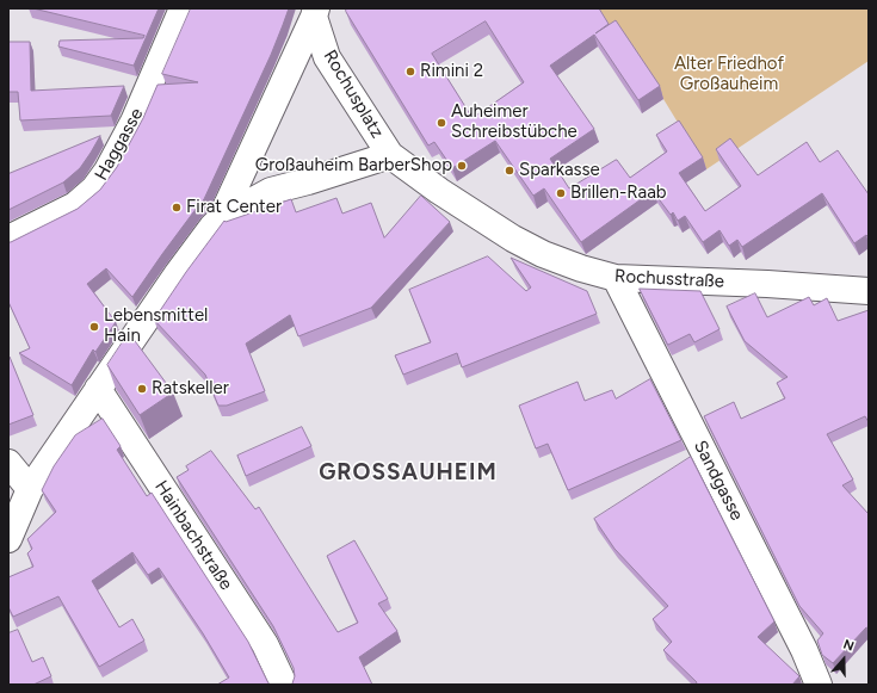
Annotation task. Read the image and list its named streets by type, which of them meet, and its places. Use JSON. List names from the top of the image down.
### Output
{
  "streets": {
    "street": [
      "Rochusplatz",
      "Haggasse",
      "Rochusstraße",
      "Sandgasse",
      "Hainbachstraße"
    ]
  },
  "crossings": [
    ["Rochusplatz", "Rochusstraße"],
    ["Rochusstraße", "Sandgasse"]
  ],
  "districts": ["GROSSAUHEIM"],
  "parks": ["Alter Friedhof Großauheim"],
  "places": [
    "Rimini 2",
    "Auheimer Schreibstübche",
    "Großauheim BarberShop",
    "Sparkasse",
    "Brillen-Raab",
    "Firat Center",
    "Lebensmittel Hain",
    "Ratskeller"
  ],
  "north": "top"
}
